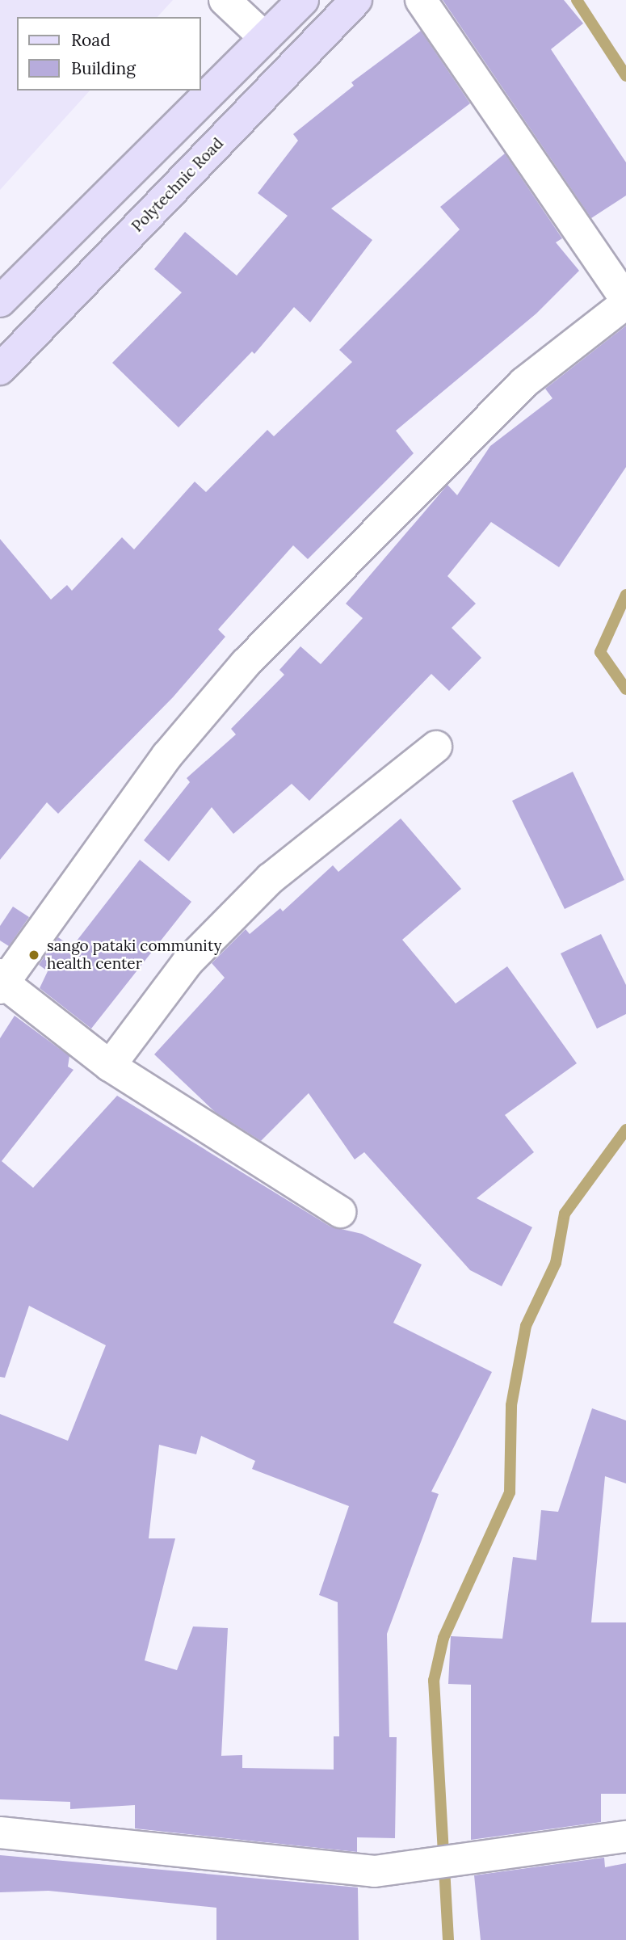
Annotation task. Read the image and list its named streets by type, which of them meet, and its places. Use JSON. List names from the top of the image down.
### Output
{
  "streets": {
    "main road": ["Polytechnic Road"]
  },
  "places": ["sango pataki community health center"],
  "legend": ["Road", "Building"]
}
